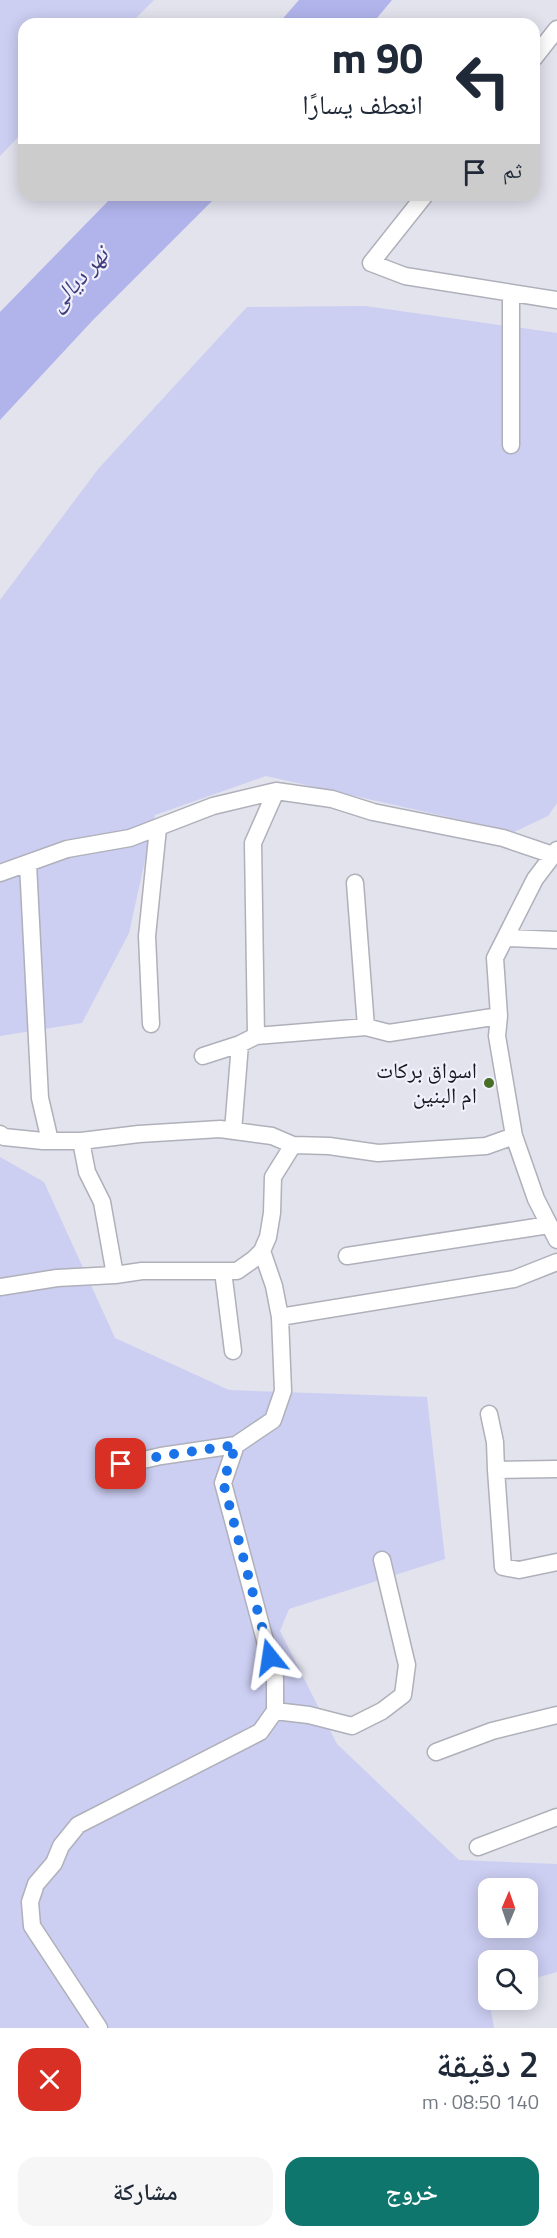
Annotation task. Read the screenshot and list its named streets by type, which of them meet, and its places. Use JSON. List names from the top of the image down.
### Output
{
  "water": ["نهر ديالى"],
  "places": ["اسواق بركات ام البنين"],
  "north": "top",
  "page": {
    "turn": ["90 m", "انعطف يسارًا"],
    "then": "ثم",
    "heading": ["2 دقيقة", "140 m · 08:50"],
    "buttons": ["خروج", "مشاركة"]
  }
}
